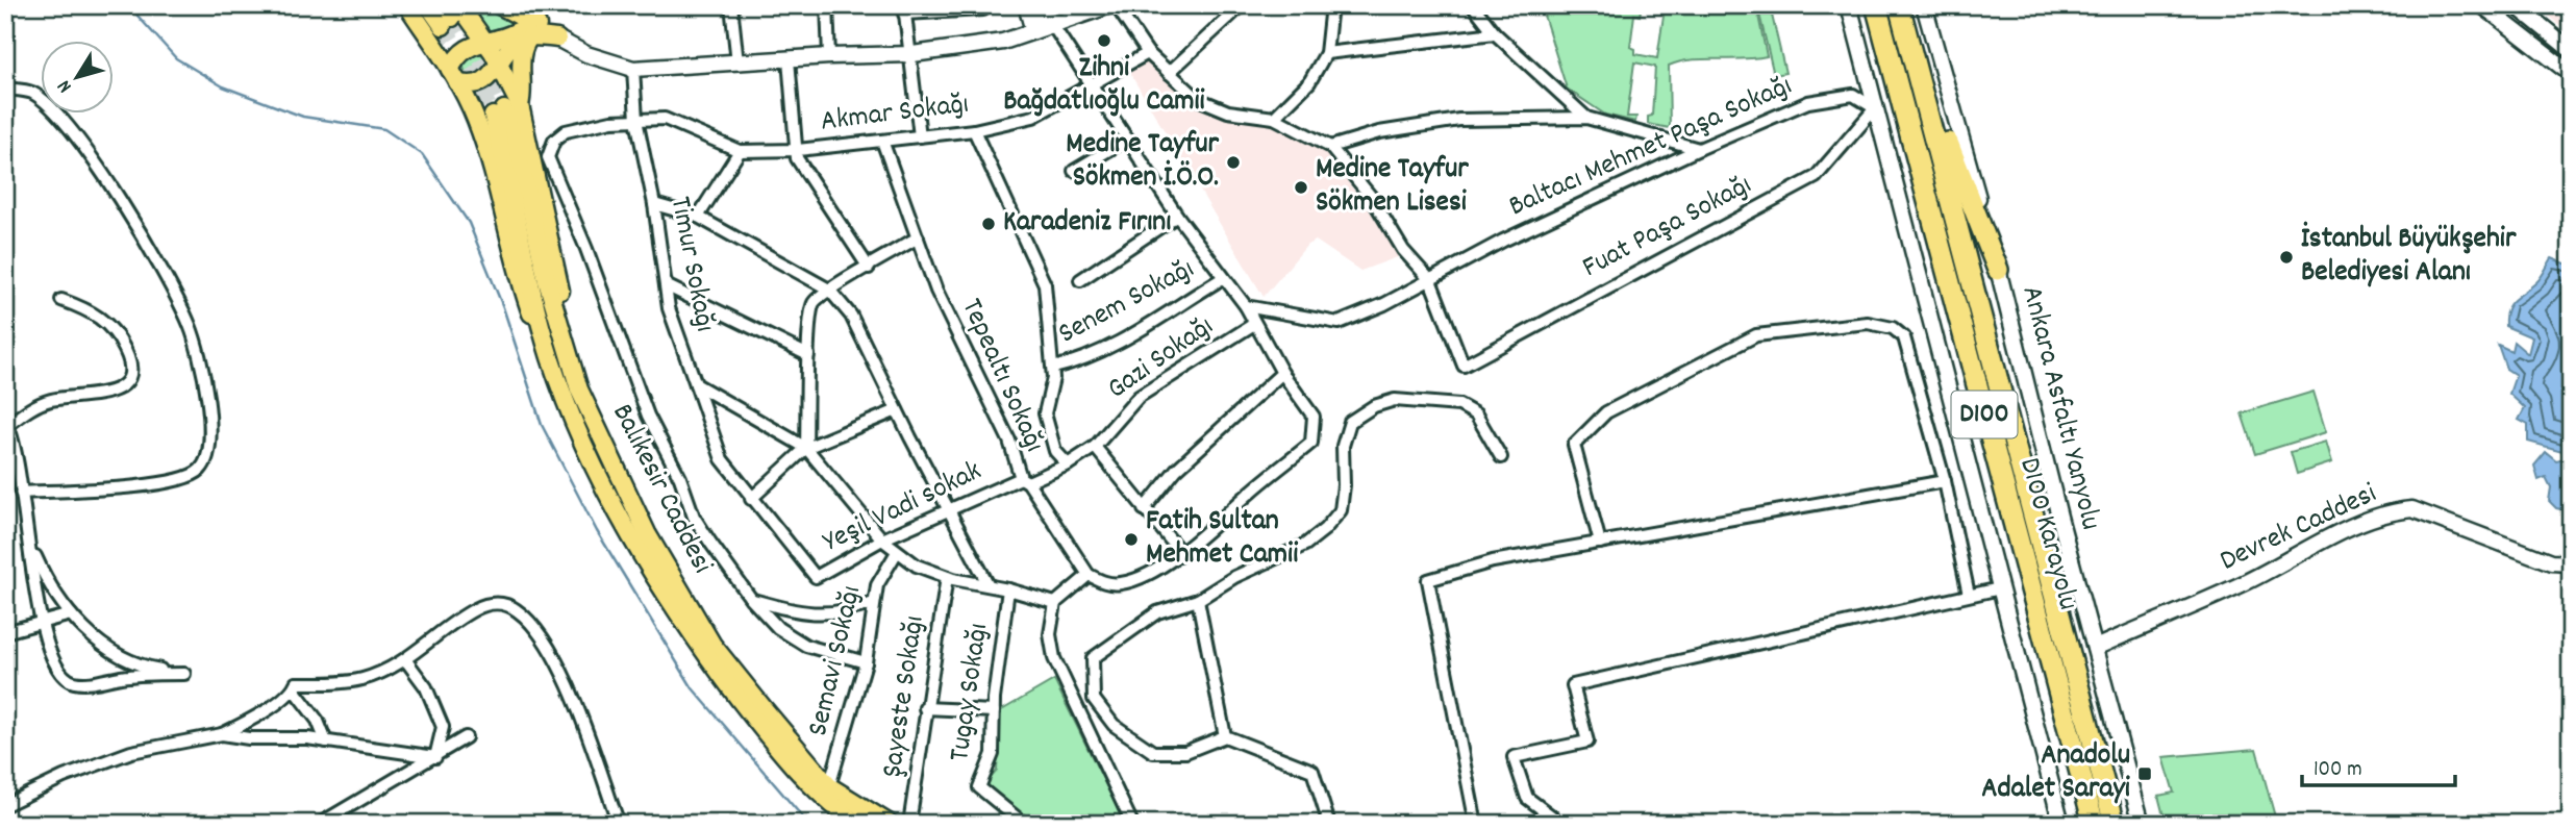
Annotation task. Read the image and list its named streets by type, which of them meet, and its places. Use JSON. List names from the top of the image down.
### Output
{
  "streets": {
    "highway": ["D100", "D100 Karayolu"],
    "main road": ["Ankara Asfaltı Yanyolu", "Balıkesir Caddesi", "Devrek Caddesi"],
    "street": [
      "Akmar Sokağı",
      "Baltacı Mehmet Paşa Sokağı",
      "Fuat Paşa Sokağı",
      "Timur Sokağı",
      "Senem Sokağı",
      "Gazi Sokağı",
      "Tepealtı Sokağı",
      "Yeşil Vadi sokak",
      "Semavi Sokağı",
      "Tugay Sokağı",
      "Şayeste Sokağı"
    ]
  },
  "crossings": [
    ["Akmar Sokağı", "Timur Sokağı"],
    ["Akmar Sokağı", "Tepealtı Sokağı"],
    ["Baltacı Mehmet Paşa Sokağı", "Fuat Paşa Sokağı"],
    ["Timur Sokağı", "Yeşil Vadi sokak"],
    ["Gazi Sokağı", "Tepealtı Sokağı"],
    ["Gazi Sokağı", "Yeşil Vadi sokak"],
    ["Tepealtı Sokağı", "Yeşil Vadi sokak"],
    ["Ankara Asfaltı Yanyolu", "Devrek Caddesi"],
    ["Balıkesir Caddesi", "Semavi Sokağı"]
  ],
  "places": {
    "other": [
      "Zihni Bağdatlıoğlu Camii",
      "Medine Tayfur Sökmen İ.Ö.O.",
      "Medine Tayfur Sökmen Lisesi",
      "Karadeniz Fırını",
      "İstanbul Büyükşehir Belediyesi Alanı",
      "Fatih Sultan Mehmet Camii"
    ],
    "transit": ["Anadolu Adalet Sarayi"]
  },
  "scale_bar": "100 m",
  "north": "bottom left"
}
